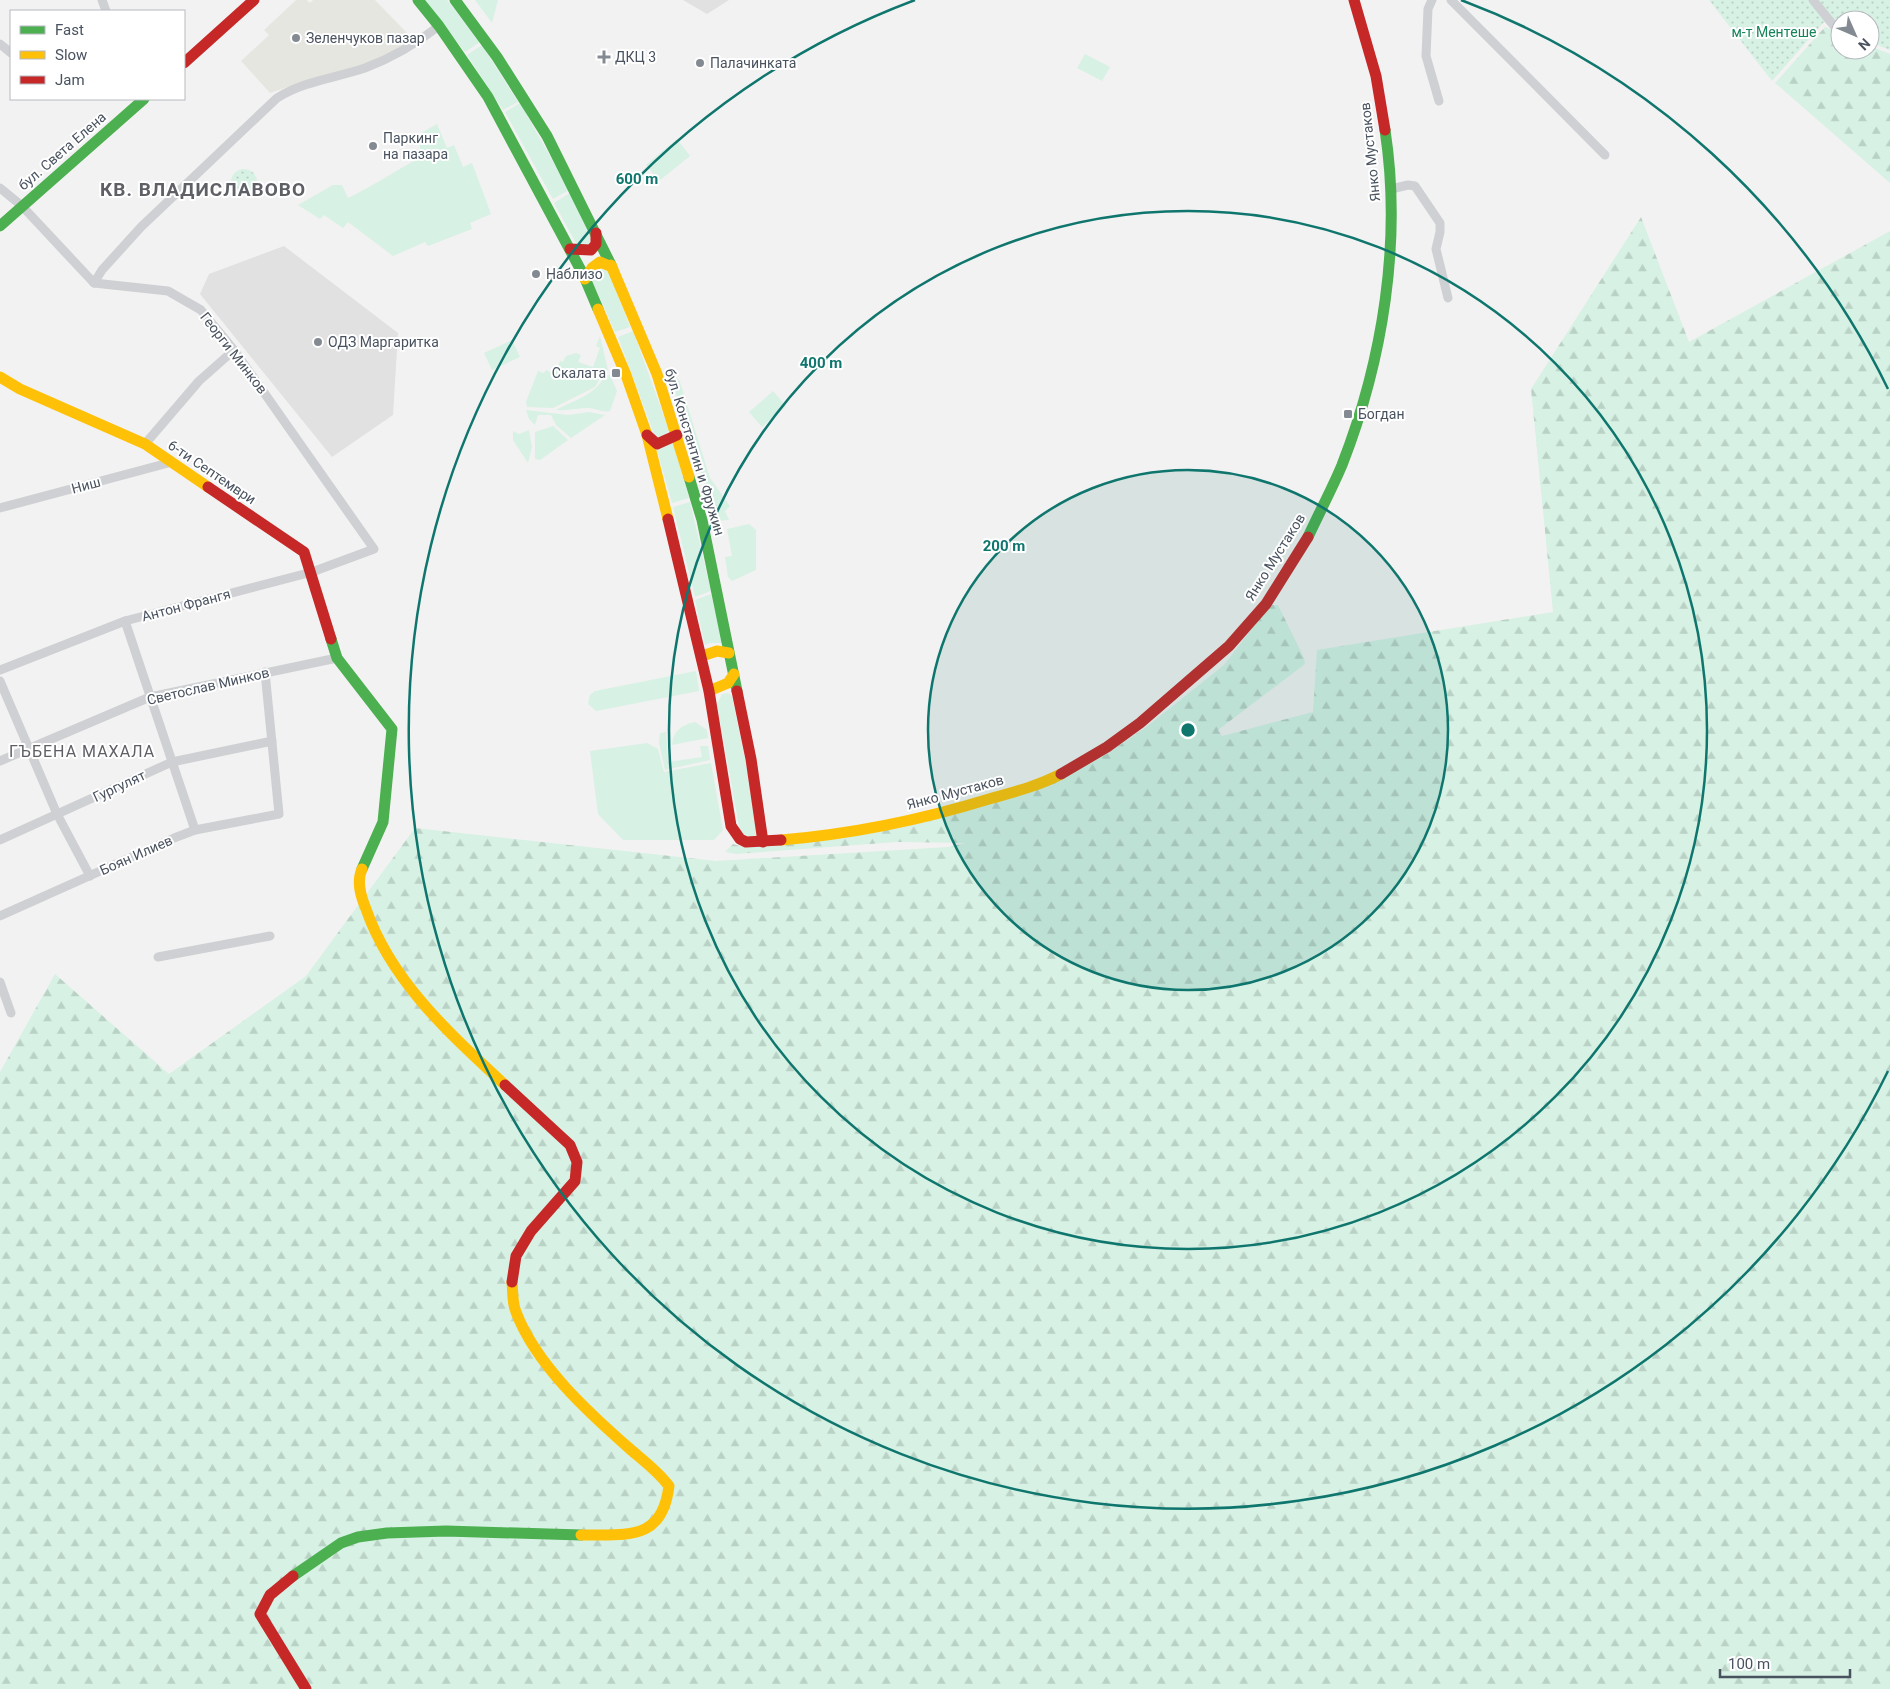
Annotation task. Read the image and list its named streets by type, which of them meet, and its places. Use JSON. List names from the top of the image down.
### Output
{
  "streets": {
    "street": [
      "бул. Света Елена",
      "Янко Мустаков",
      "Георги Минков",
      "бул. Константин и Фружин",
      "6-ти Септември",
      "Ниш",
      "Антон Франгя",
      "Светослав Минков",
      "Гургулят",
      "Боян Илиев"
    ]
  },
  "crossings": [
    ["Янко Мустаков", "бул. Константин и Фружин"],
    ["Георги Минков", "Антон Франгя"],
    ["6-ти Септември", "Ниш"],
    ["6-ти Септември", "Антон Франгя"],
    ["6-ти Септември", "Светослав Минков"],
    ["Гургулят", "Боян Илиев"]
  ],
  "districts": ["КВ. ВЛАДИСЛАВОВО", "ГЪБЕНА МАХАЛА"],
  "parks": ["м-т Ментeше"],
  "places": {
    "other": [
      "Зеленчуков пазар",
      "Палачинката",
      "Паркинг на пазара",
      "Наблизо",
      "ОДЗ Маргаритка"
    ],
    "health": ["ДКЦ 3"],
    "transit": ["Скалата", "Богдан"]
  },
  "legend": ["Fast", "Slow", "Jam"],
  "scale_bar": "100 m",
  "north": "bottom right",
  "rings": ["600 m", "400 m", "200 m"]
}
